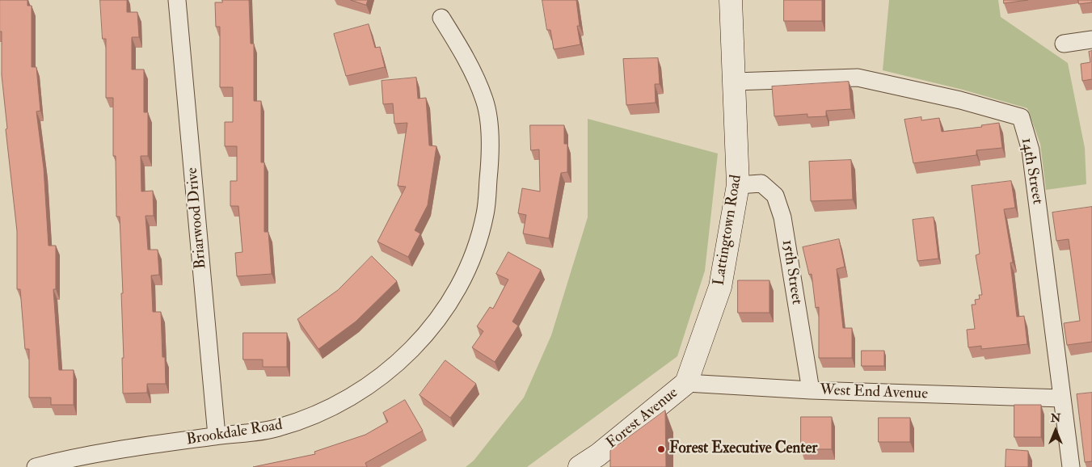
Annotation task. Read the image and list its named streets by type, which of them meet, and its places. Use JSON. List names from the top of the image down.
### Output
{
  "streets": {
    "main road": ["Lattingtown Road", "Forest Avenue"],
    "street": [
      "14th Street",
      "Briarwood Drive",
      "15th Street",
      "West End Avenue",
      "Brookdale Road"
    ]
  },
  "crossings": [
    ["14th Street", "Lattingtown Road"],
    ["14th Street", "West End Avenue"],
    ["Briarwood Drive", "Brookdale Road"],
    ["Lattingtown Road", "15th Street"],
    ["Lattingtown Road", "West End Avenue"],
    ["Lattingtown Road", "Forest Avenue"],
    ["15th Street", "West End Avenue"],
    ["West End Avenue", "Forest Avenue"]
  ],
  "places": ["Forest Executive Center"],
  "north": "top"
}
